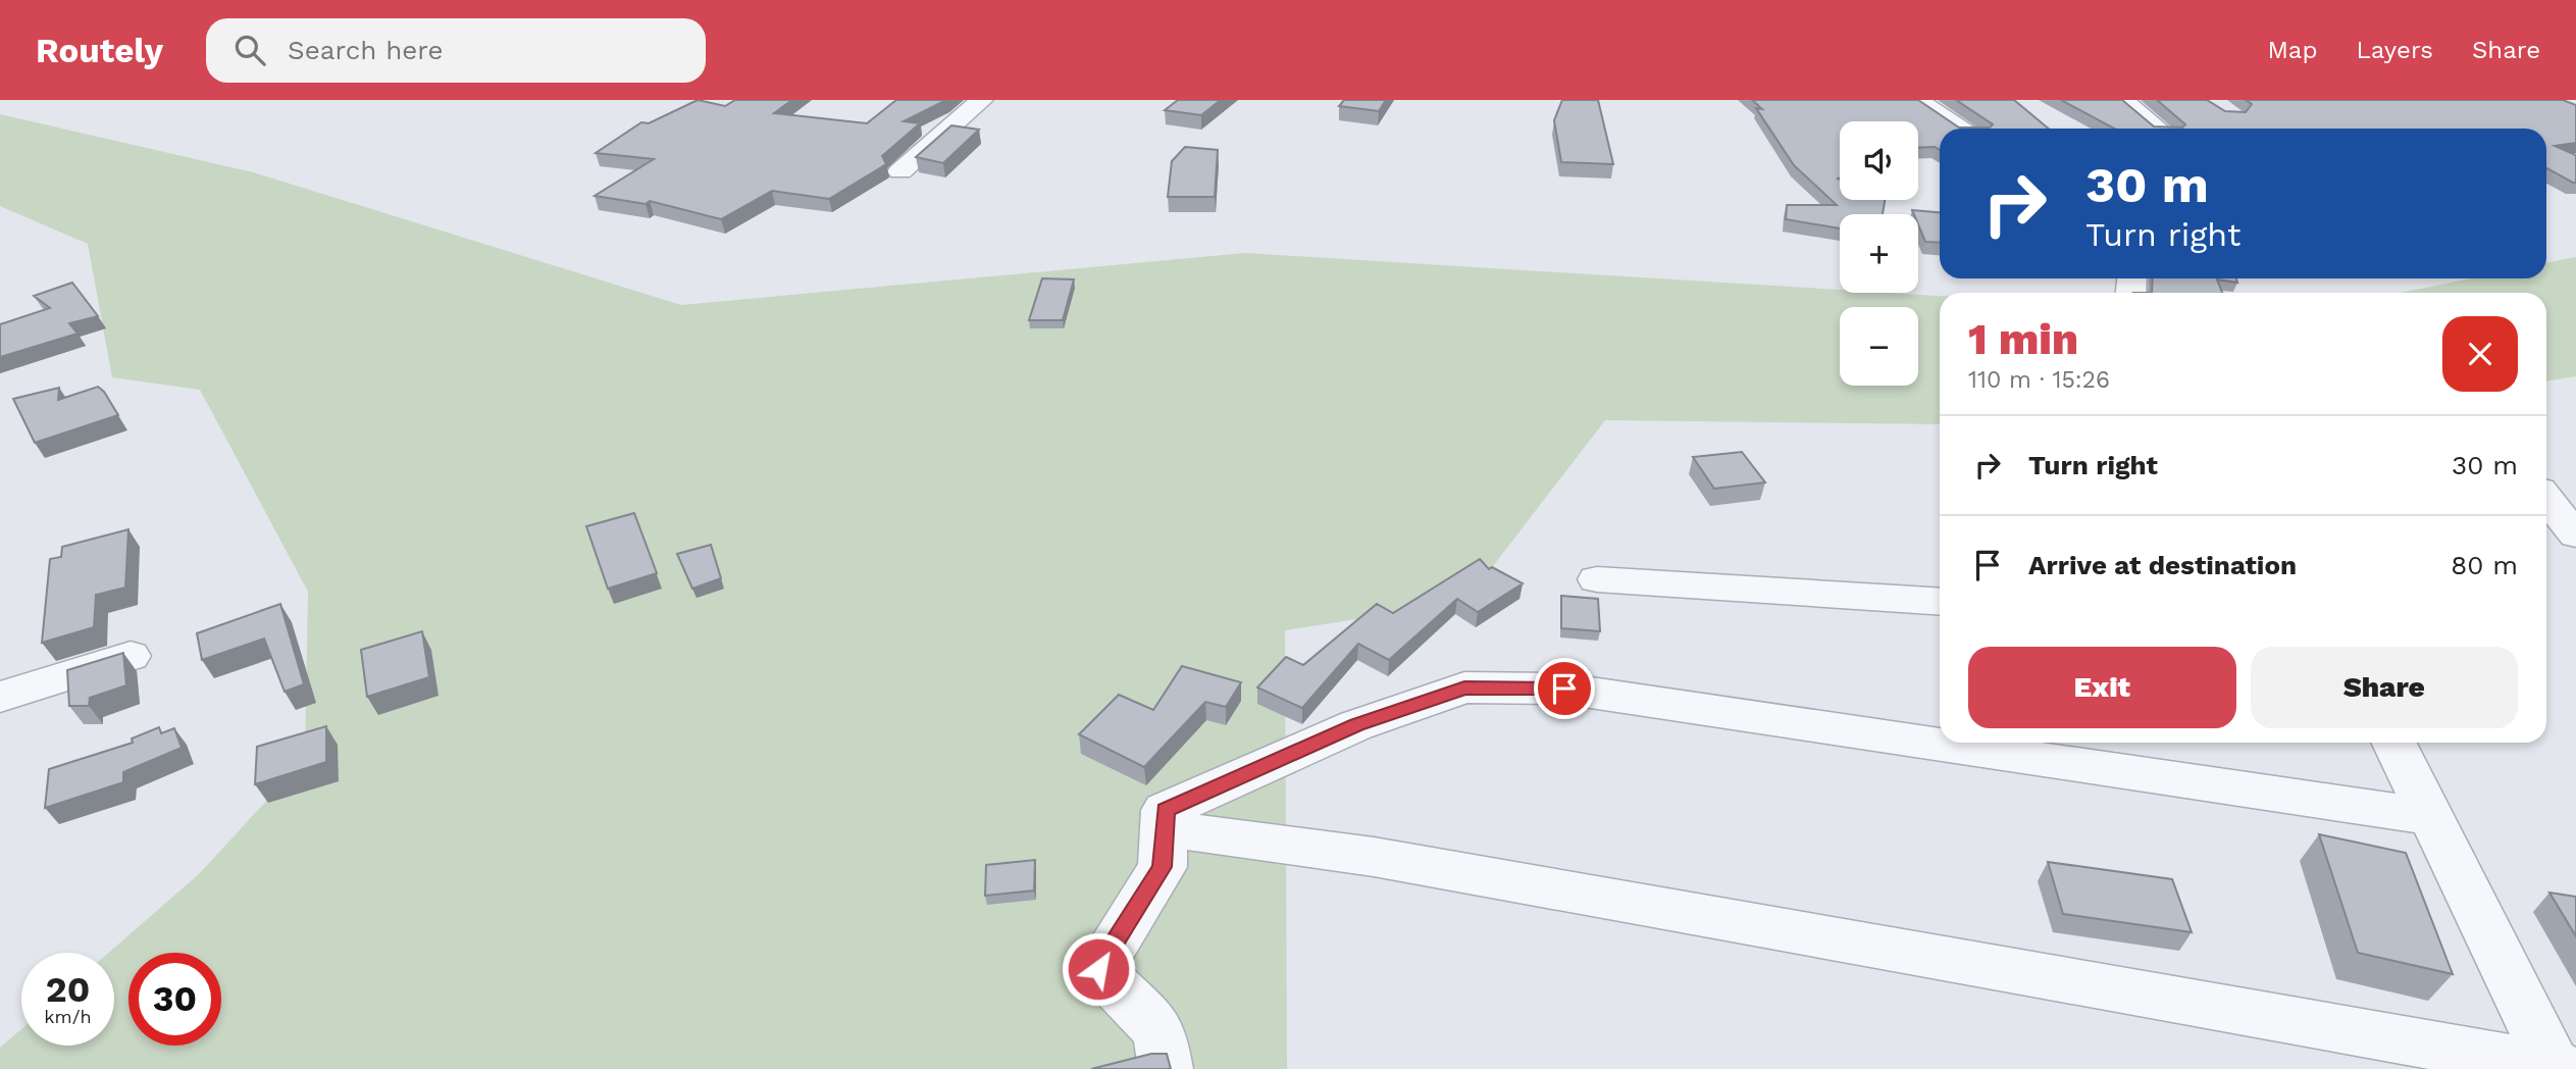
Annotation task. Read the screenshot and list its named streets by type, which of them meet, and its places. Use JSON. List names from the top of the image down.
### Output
{
  "page": {
    "header": "Routely",
    "search": "Search here",
    "nav": ["Map", "Layers", "Share"],
    "map_buttons": ["+", "−"],
    "turn": ["30 m", "Turn right"],
    "heading": ["1 min", "110 m · 15:26"],
    "list": [
      {
        "name": "Turn right",
        "value": "30 m"
      },
      {
        "name": "Arrive at destination",
        "value": "80 m"
      }
    ],
    "buttons": ["Exit", "Share"],
    "speed": "20 km/h",
    "limit": "30"
  }
}
